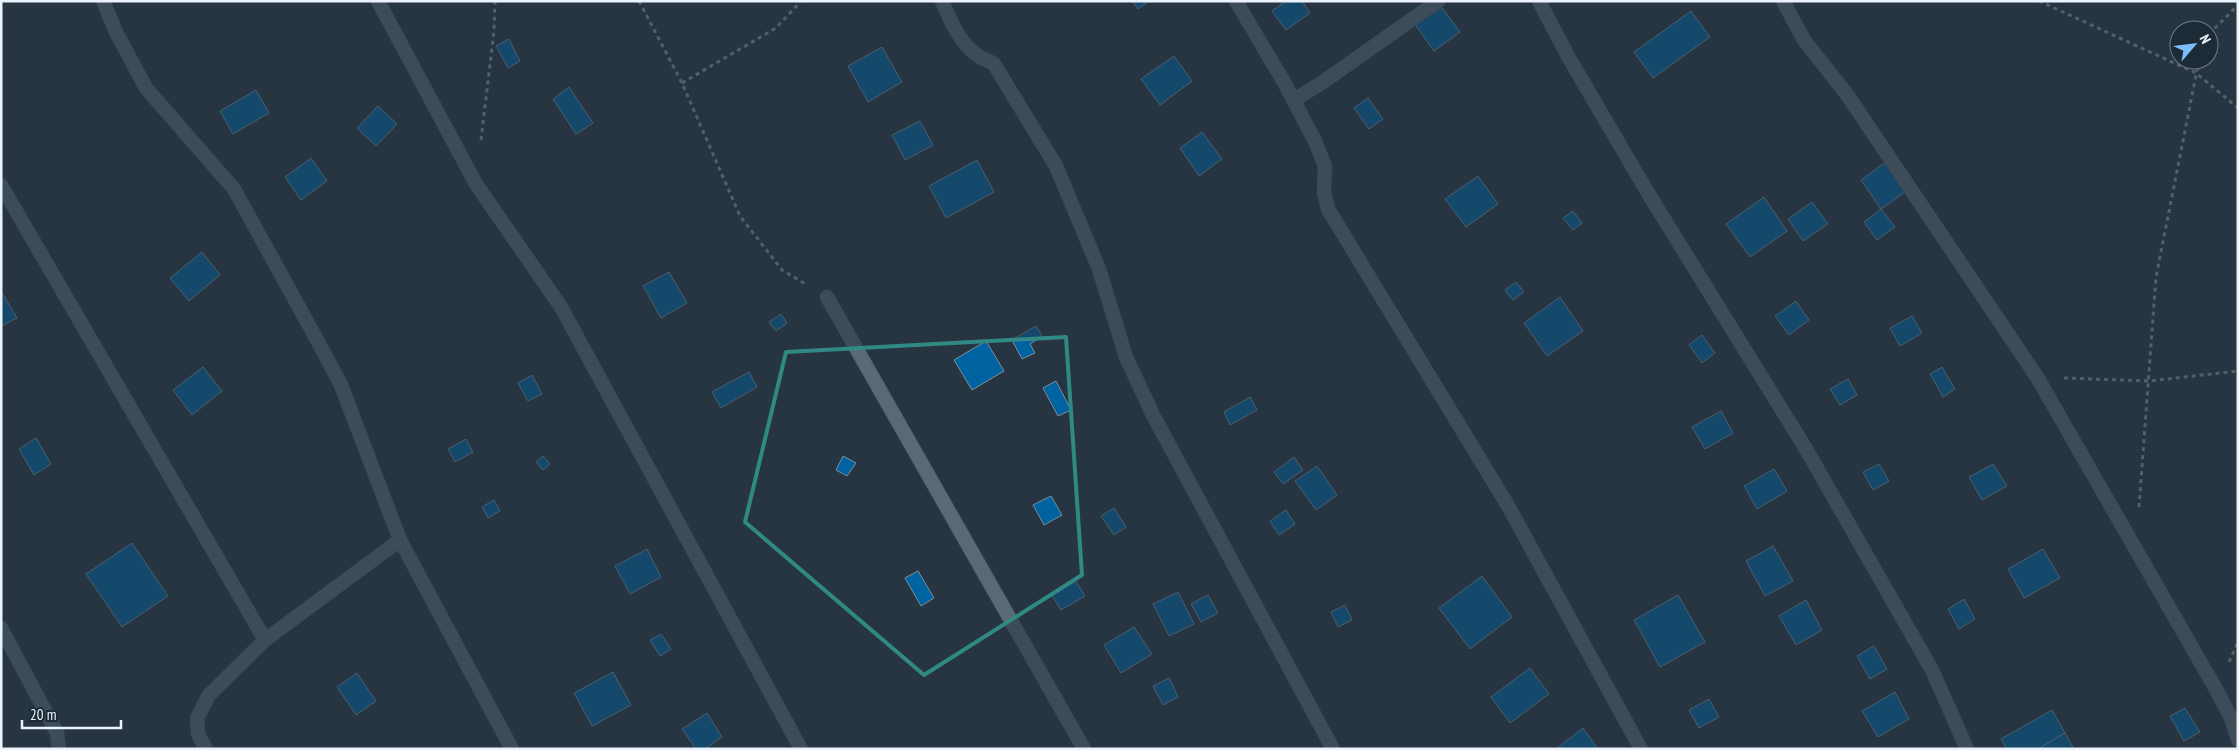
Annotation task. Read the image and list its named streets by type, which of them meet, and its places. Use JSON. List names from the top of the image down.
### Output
{
  "scale_bar": "20 m",
  "north": "top right"
}
